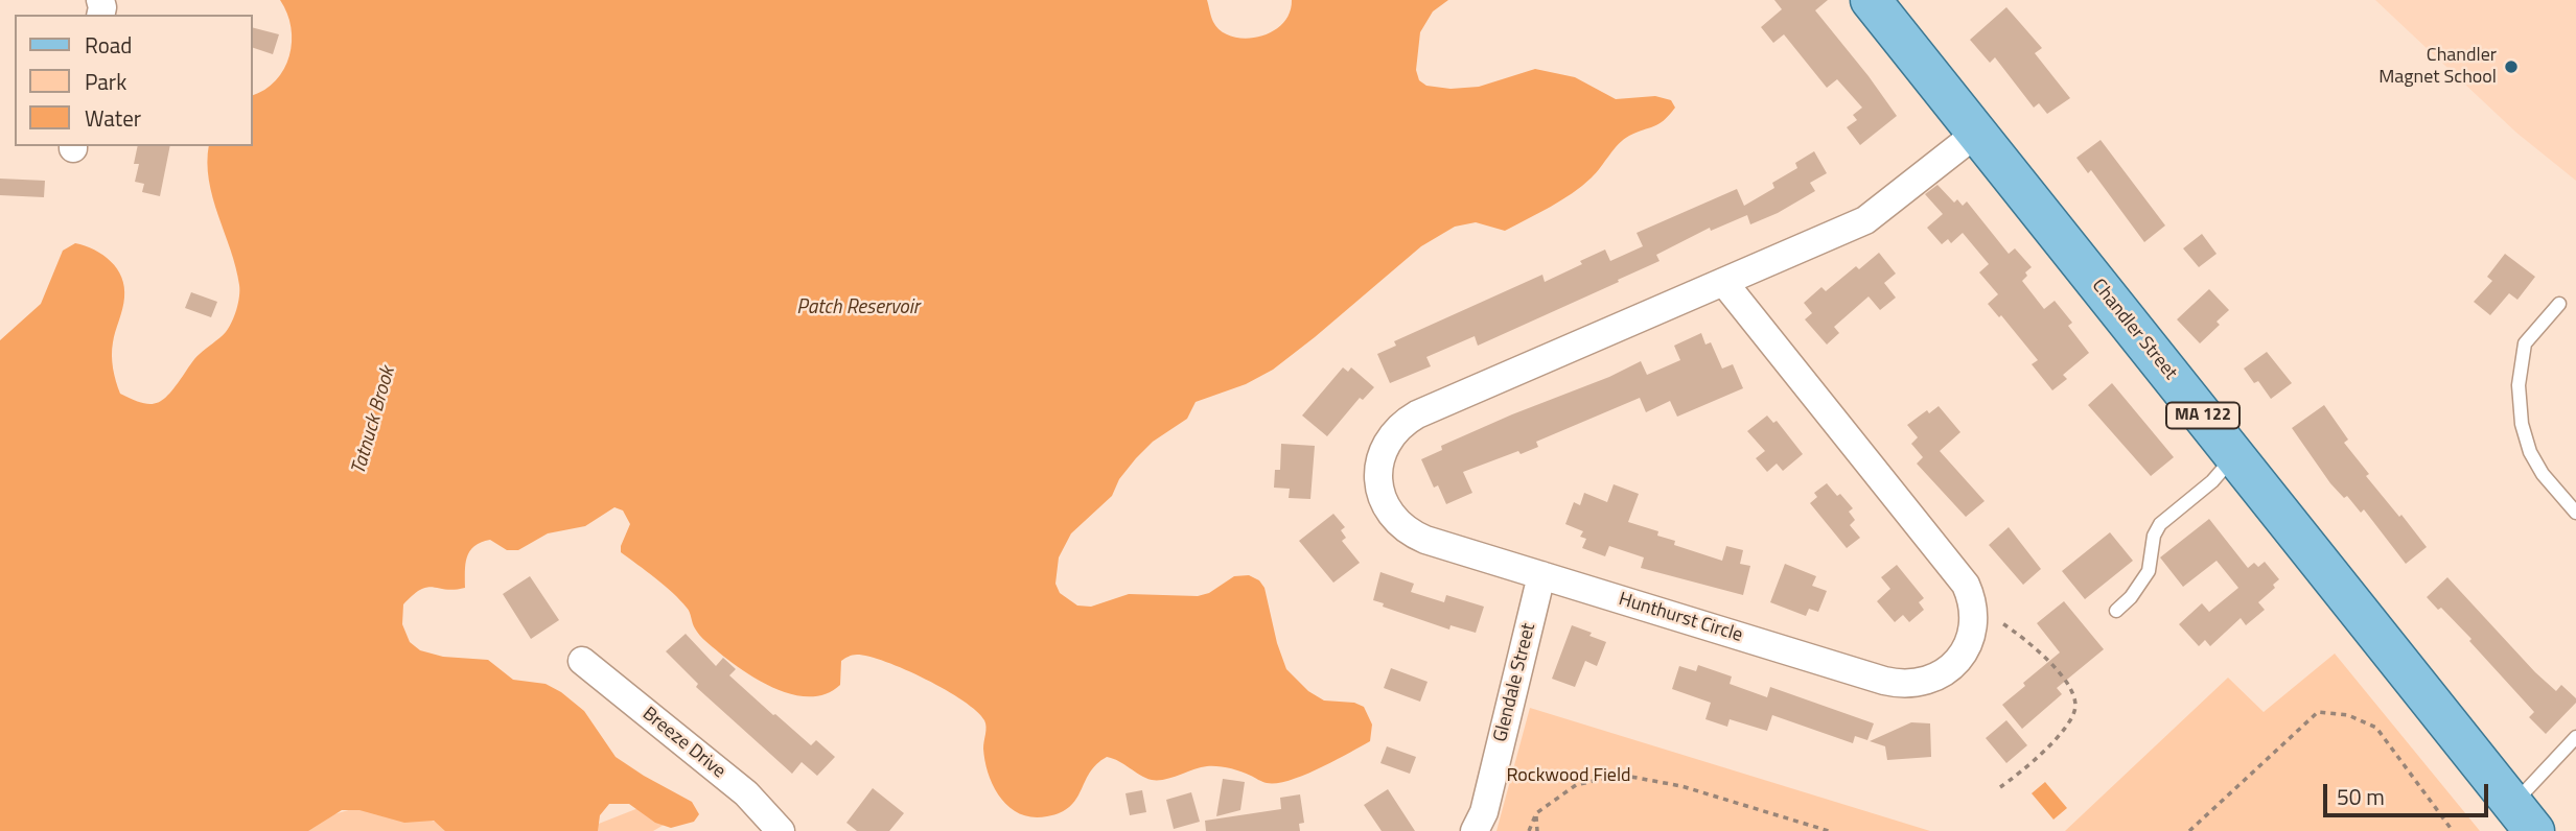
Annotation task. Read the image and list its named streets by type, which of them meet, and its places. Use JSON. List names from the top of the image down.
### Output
{
  "streets": {
    "main road": ["Chandler Street", "MA 122"],
    "street": ["Hunthurst Circle", "Glendale Street", "Breeze Drive"]
  },
  "crossings": [
    ["Chandler Street", "Hunthurst Circle"],
    ["Hunthurst Circle", "Glendale Street"]
  ],
  "water": ["Patch Reservoir", "Tatnuck Brook"],
  "parks": ["Rockwood Field"],
  "places": ["Chandler Magnet School"],
  "legend": ["Road", "Park", "Water"],
  "scale_bar": "50 m"
}
